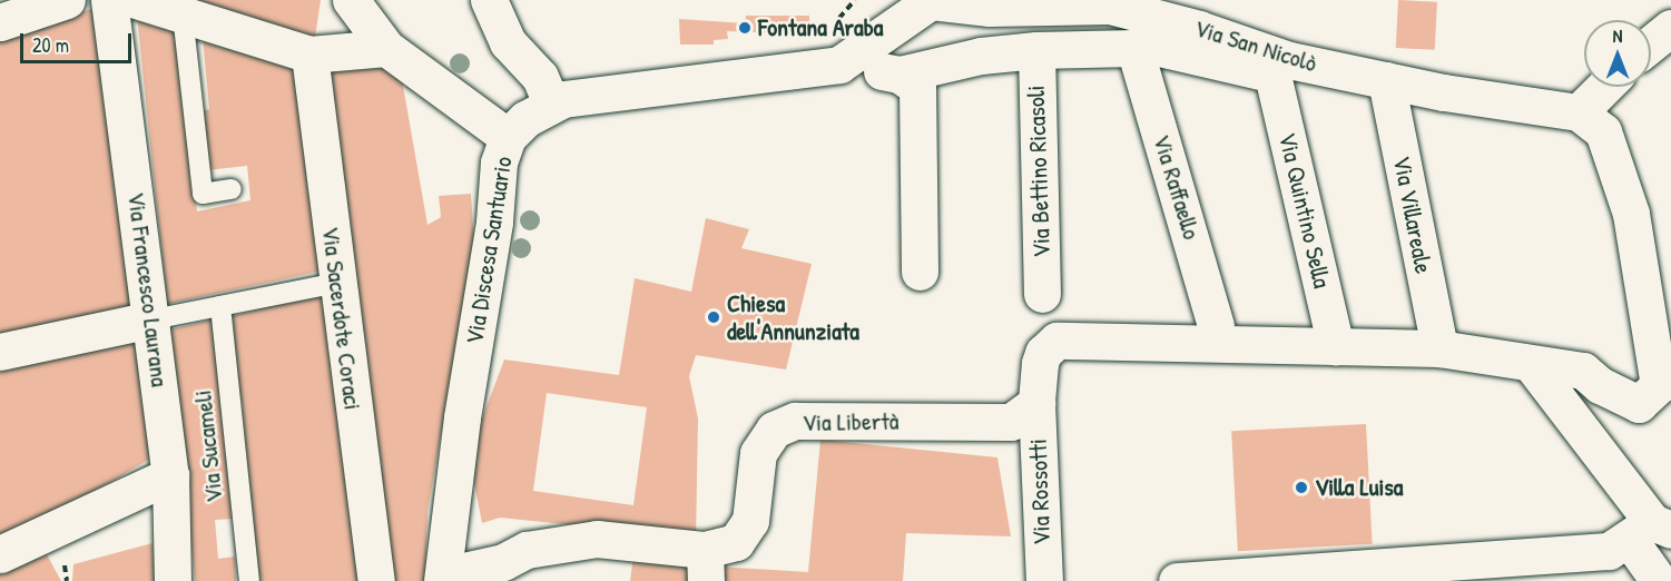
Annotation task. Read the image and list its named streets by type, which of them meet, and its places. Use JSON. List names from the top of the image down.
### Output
{
  "streets": {
    "street": [
      "Via San Nicolò",
      "Via Bettino Ricasoli",
      "Via Raffaello",
      "Via Quintino Sella",
      "Via Villareale",
      "Via Discesa Santuario",
      "Via Francesco Laurana",
      "Via Sacerdote Coraci",
      "Via Libertà",
      "Via Rossotti"
    ],
    "lane": ["Via Sucameli"]
  },
  "crossings": [
    ["Via San Nicolò", "Via Quintino Sella"],
    ["Via San Nicolò", "Via Villareale"],
    ["Via San Nicolò", "Via Discesa Santuario"],
    ["Via Raffaello", "Via Rossotti"],
    ["Via Libertà", "Via Rossotti"]
  ],
  "places": ["Fontana Araba", "Chiesa dell'Annunziata", "Villa Luisa"],
  "scale_bar": "20 m",
  "north": "top"
}
